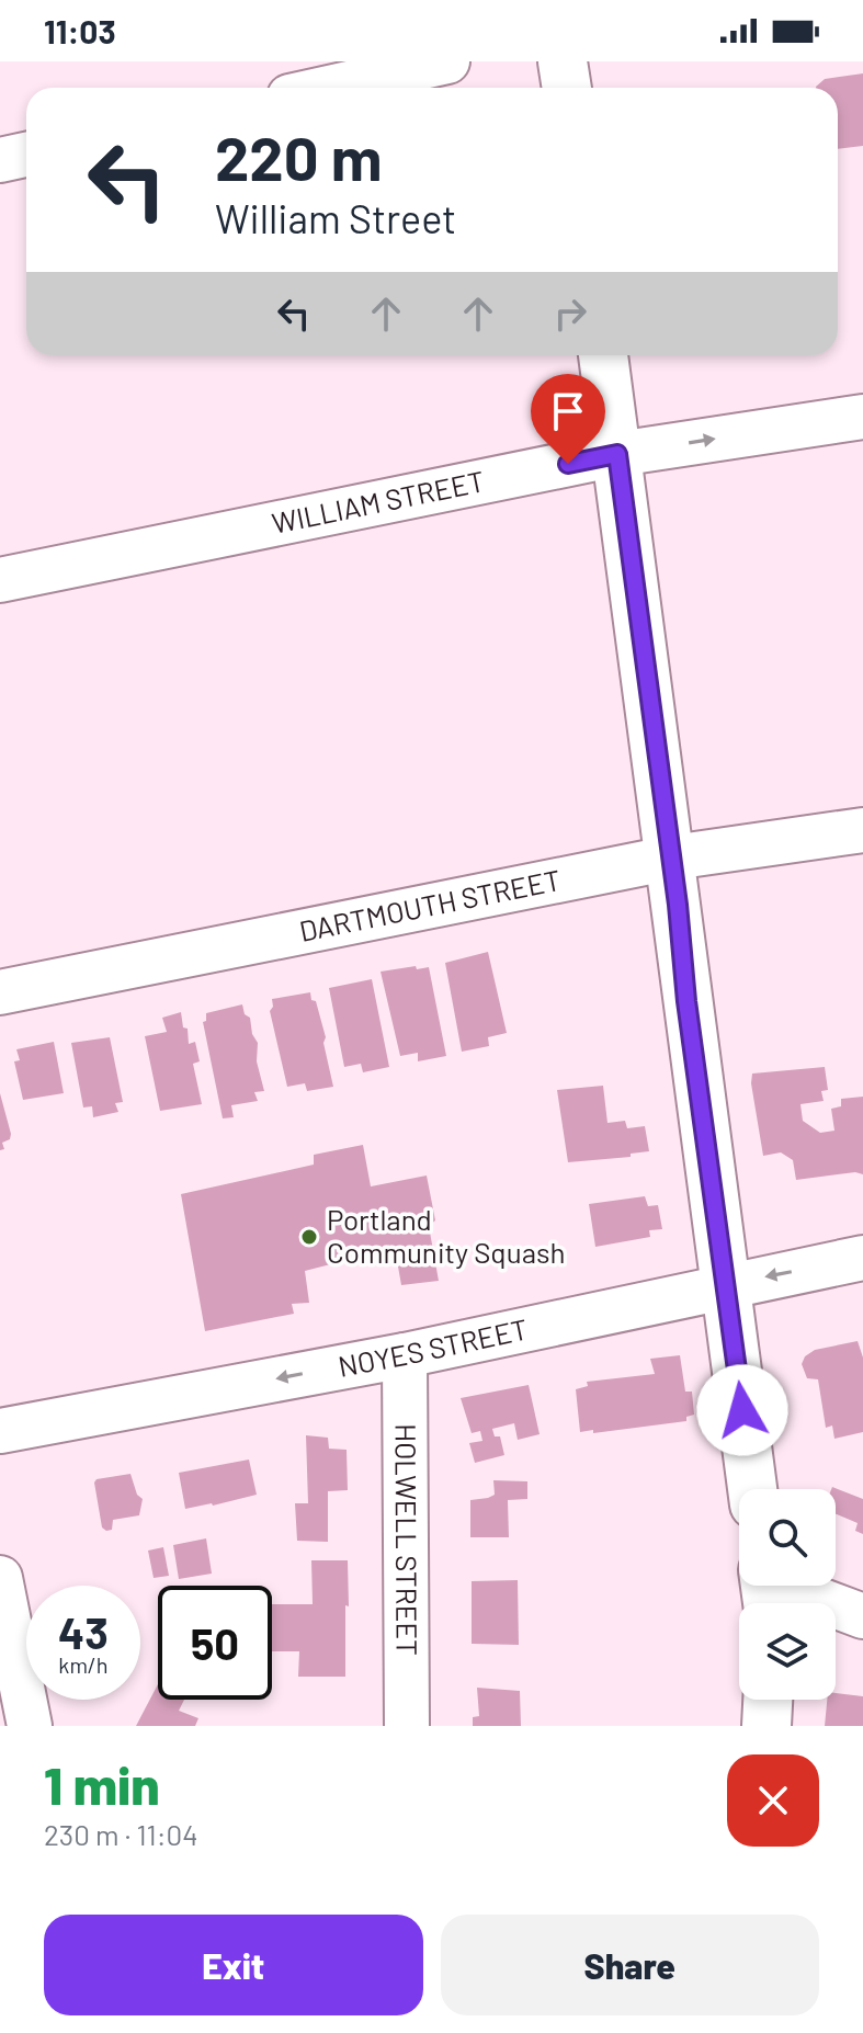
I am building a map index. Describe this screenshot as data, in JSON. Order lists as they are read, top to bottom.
{
  "streets": {
    "street": [
      "WILLIAM STREET",
      "DARTMOUTH STREET",
      "NOYES STREET",
      "HOLWELL STREET"
    ]
  },
  "crossings": [
    ["NOYES STREET", "HOLWELL STREET"]
  ],
  "one_way": ["NOYES STREET"],
  "places": ["Portland Community Squash"],
  "page": {
    "status": "11:03",
    "turn": ["220 m", "William Street"],
    "speed": "43 km/h",
    "limit": "50",
    "heading": ["1 min", "230 m · 11:04"],
    "buttons": ["Exit", "Share"]
  }
}
